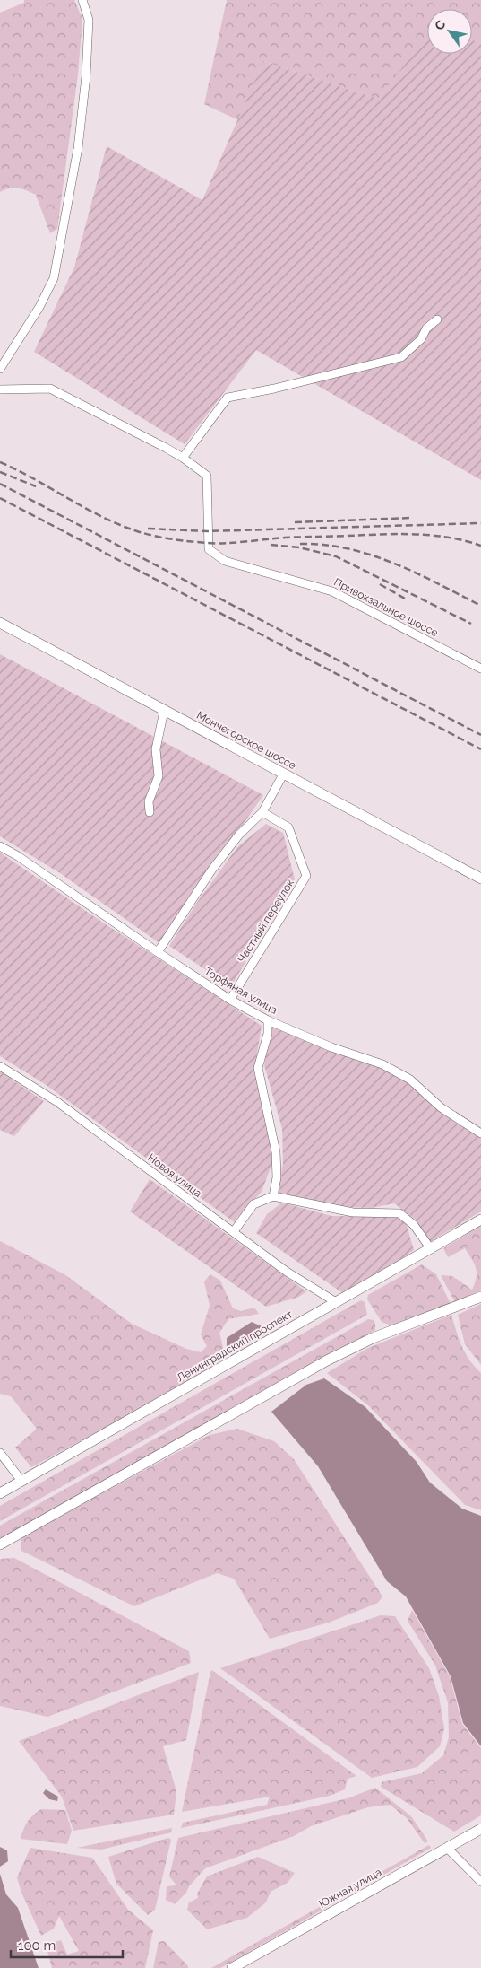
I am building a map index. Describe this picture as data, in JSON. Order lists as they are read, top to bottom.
{
  "streets": {
    "street": [
      "Привокзальное шоссе",
      "Мончегорское шоссе",
      "Частный переулок",
      "Торфяная улица",
      "Новая улица",
      "Ленинградский проспект",
      "Южная улица"
    ]
  },
  "crossings": [
    ["Частный переулок", "Торфяная улица"],
    ["Новая улица", "Ленинградский проспект"]
  ],
  "scale_bar": "100 m",
  "north": "top left"
}
